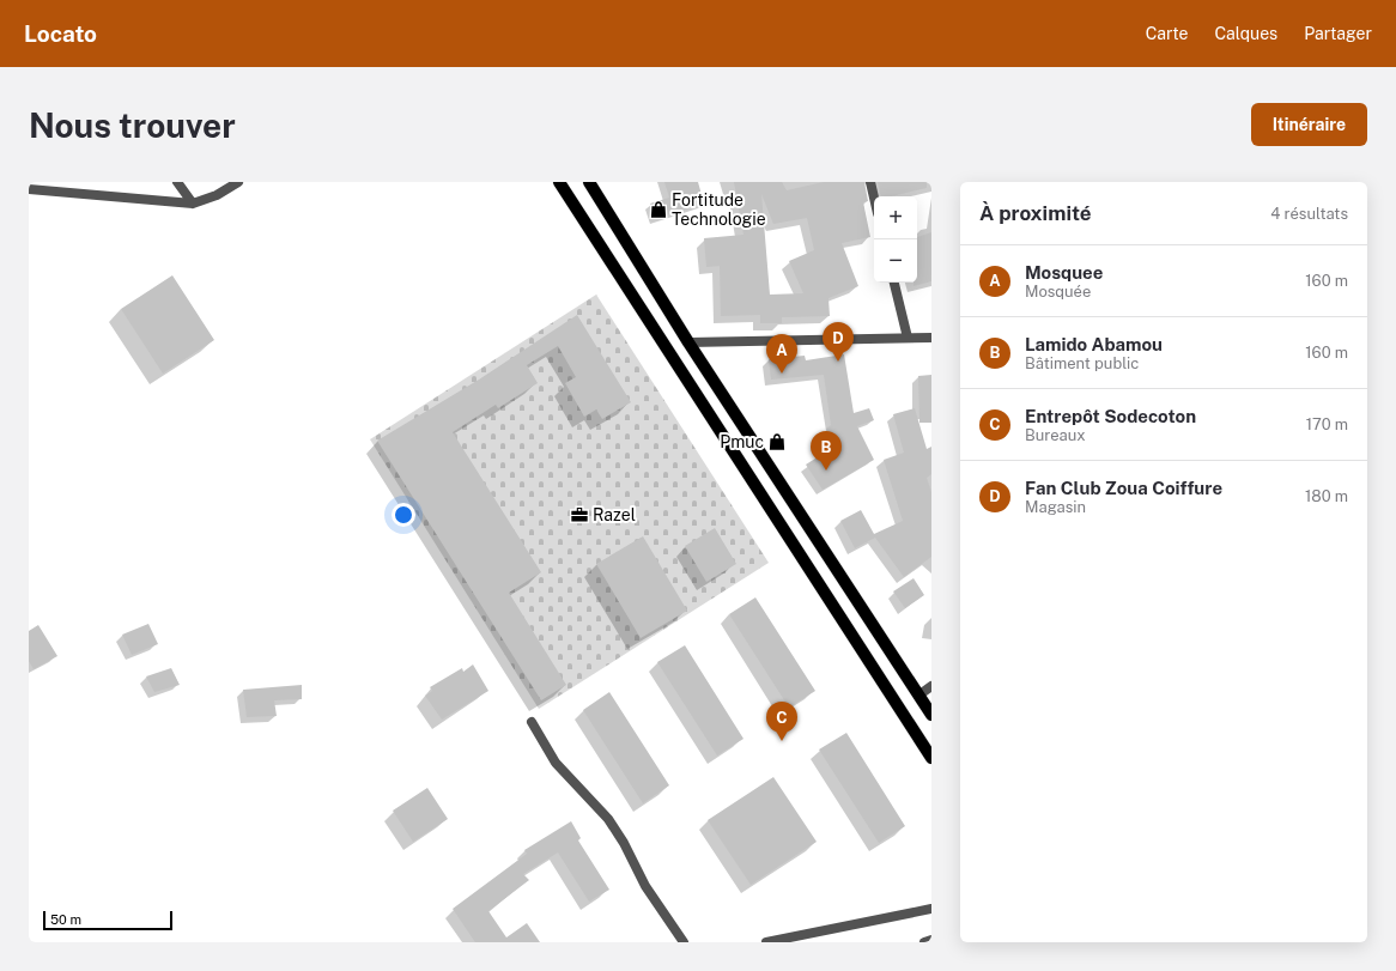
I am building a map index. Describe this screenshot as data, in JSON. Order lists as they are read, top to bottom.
{
  "places": {
    "shop": ["Fortitude Technologie", "Pmuc"],
    "office": ["Razel"]
  },
  "scale_bar": "50 m",
  "page": {
    "header": "Locato",
    "nav": ["Carte", "Calques", "Partager"],
    "buttons": "Itinéraire",
    "title": "Nous trouver",
    "heading": ["À proximité", "4 résultats"],
    "map_buttons": ["+", "−"],
    "list": [
      {
        "mark": "A",
        "name": "Mosquee",
        "note": "Mosquée",
        "value": "160 m"
      },
      {
        "mark": "B",
        "name": "Lamido Abamou",
        "note": "Bâtiment public",
        "value": "160 m"
      },
      {
        "mark": "C",
        "name": "Entrepôt Sodecoton",
        "note": "Bureaux",
        "value": "170 m"
      },
      {
        "mark": "D",
        "name": "Fan Club Zoua Coiffure",
        "note": "Magasin",
        "value": "180 m"
      }
    ],
    "pins": [
      "D",
      "A",
      "B",
      "C"
    ],
    "scale": "50 m"
  }
}
